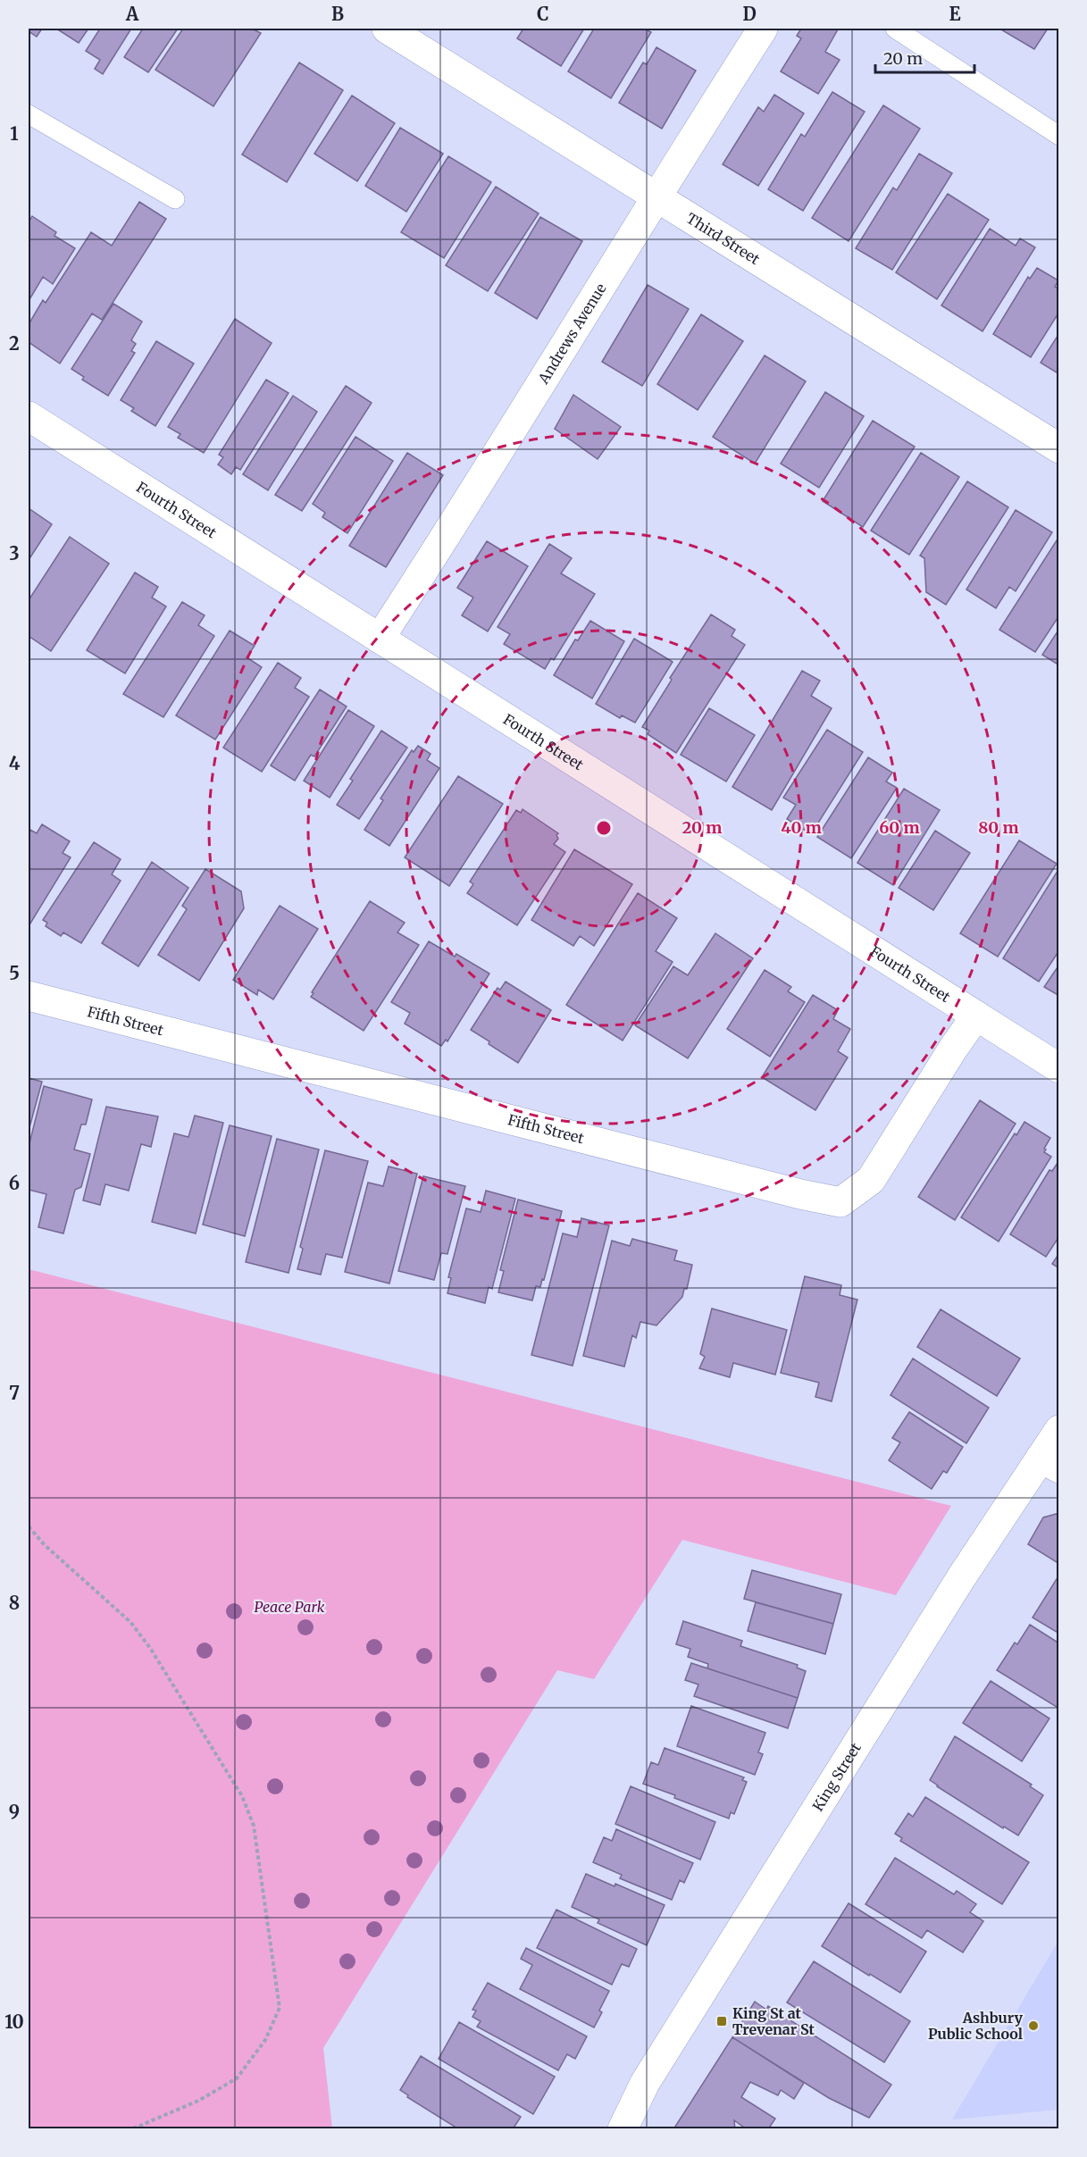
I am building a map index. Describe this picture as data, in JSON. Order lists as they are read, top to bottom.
{
  "streets": {
    "street": [
      "Third Street",
      "Andrews Avenue",
      "Fourth Street",
      "Fifth Street",
      "King Street"
    ]
  },
  "crossings": [
    ["Third Street", "Andrews Avenue"],
    ["Andrews Avenue", "Fourth Street"],
    ["Fourth Street", "Fifth Street"]
  ],
  "parks": ["Peace Park"],
  "places": {
    "transit": ["King St at Trevenar St"],
    "other": ["Ashbury Public School"]
  },
  "scale_bar": "20 m",
  "grid": {
    "columns": [
      "A",
      "B",
      "C",
      "D",
      "E"
    ],
    "rows": [
      "1",
      "2",
      "3",
      "4",
      "5",
      "6",
      "7",
      "8",
      "9",
      "10"
    ]
  },
  "rings": [
    "20 m",
    "40 m",
    "60 m",
    "80 m"
  ]
}
